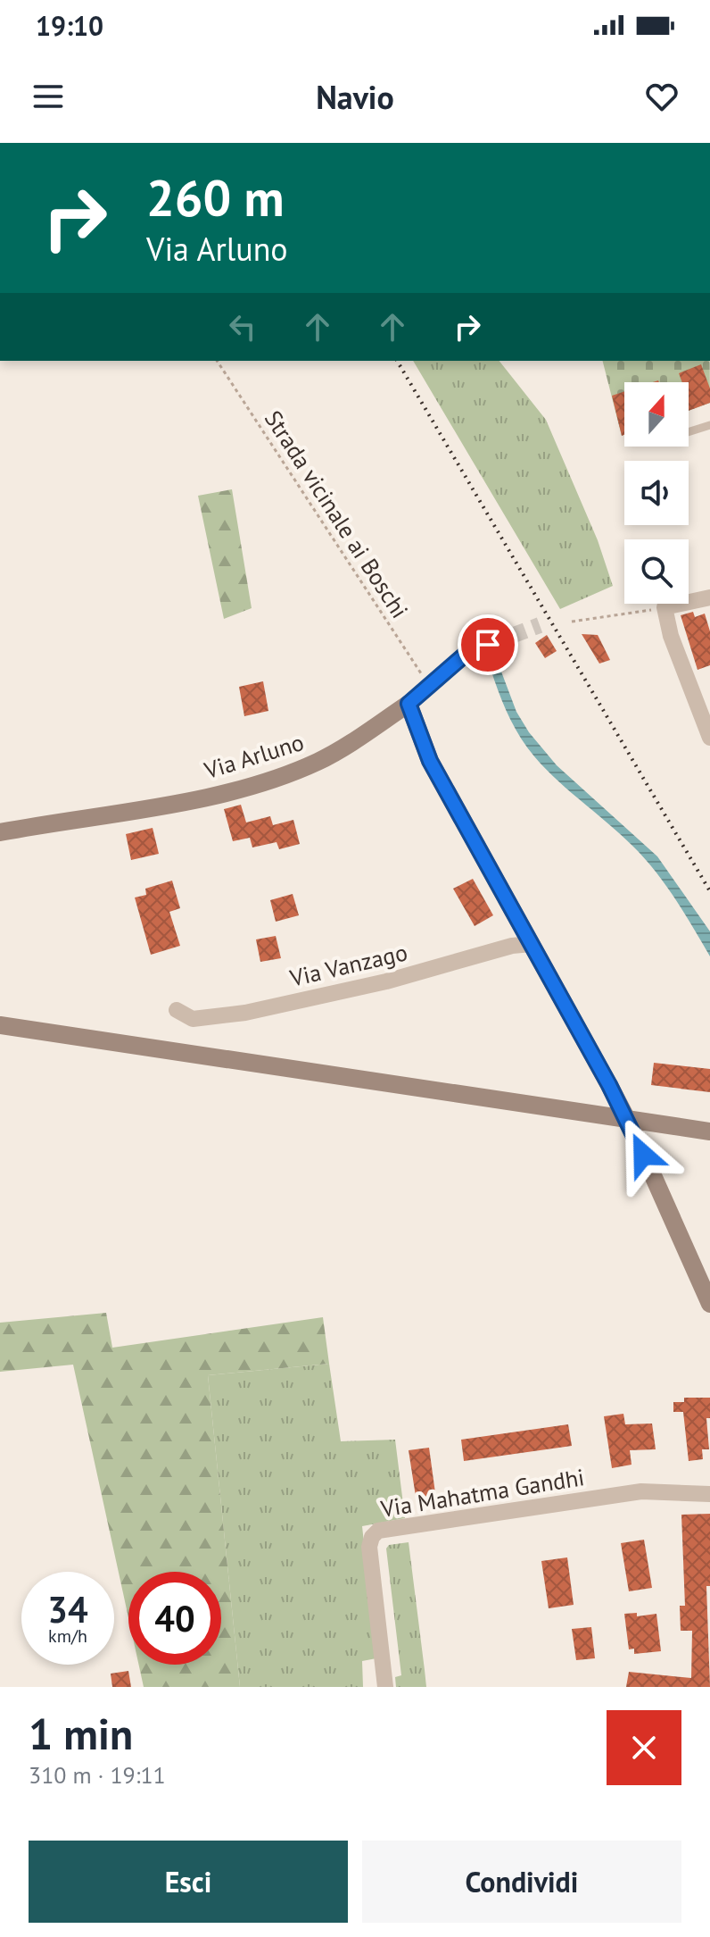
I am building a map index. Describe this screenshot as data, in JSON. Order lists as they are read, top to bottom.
{
  "streets": {
    "street": ["Via Arluno", "Via Vanzago", "Via Mahatma Gandhi"],
    "path": ["Strada vicinale ai Boschi"]
  },
  "crossings": [
    ["Strada vicinale ai Boschi", "Via Arluno"]
  ],
  "north": "top",
  "page": {
    "status": "19:10",
    "header": "Navio",
    "turn": ["260 m", "Via Arluno"],
    "speed": "34 km/h",
    "limit": "40",
    "heading": ["1 min", "310 m · 19:11"],
    "buttons": ["Esci", "Condividi"]
  }
}
